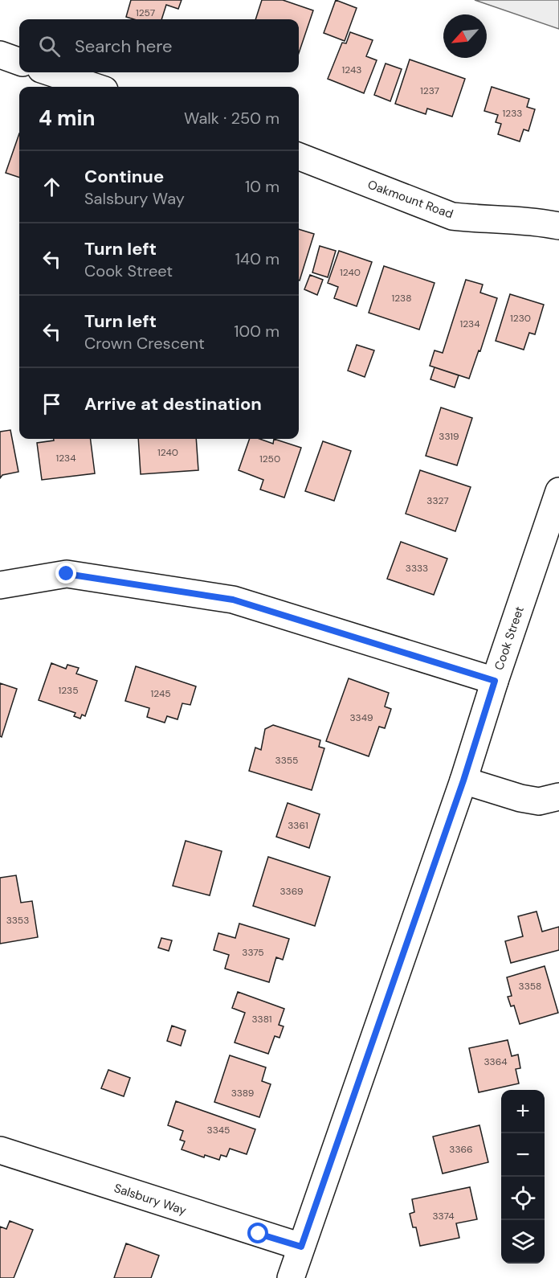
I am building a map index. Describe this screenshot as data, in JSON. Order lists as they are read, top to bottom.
{
  "streets": {
    "street": ["Oakmount Road", "Cook Street", "Salsbury Way"]
  },
  "crossings": [
    ["Cook Street", "Salsbury Way"]
  ],
  "house_numbers": [
    "1257",
    "1243",
    "1237",
    "1233",
    "1240",
    "1238",
    "1230",
    "1234",
    "3319",
    "1240",
    "1234",
    "1250",
    "3327",
    "3333",
    "1235",
    "1245",
    "3349",
    "3355",
    "3361",
    "3369",
    "3353",
    "3375",
    "3358",
    "3381",
    "3364",
    "3389",
    "3345",
    "3366",
    "3374"
  ],
  "north": "bottom left",
  "page": {
    "search": "Search here",
    "heading": ["4 min", "Walk · 250 m"],
    "list": [
      ["Continue", "Salsbury Way", "10 m"],
      ["Turn left", "Cook Street", "140 m"],
      ["Turn left", "Crown Crescent", "100 m"],
      "Arrive at destination"
    ],
    "map_buttons": ["+", "−"]
  }
}
